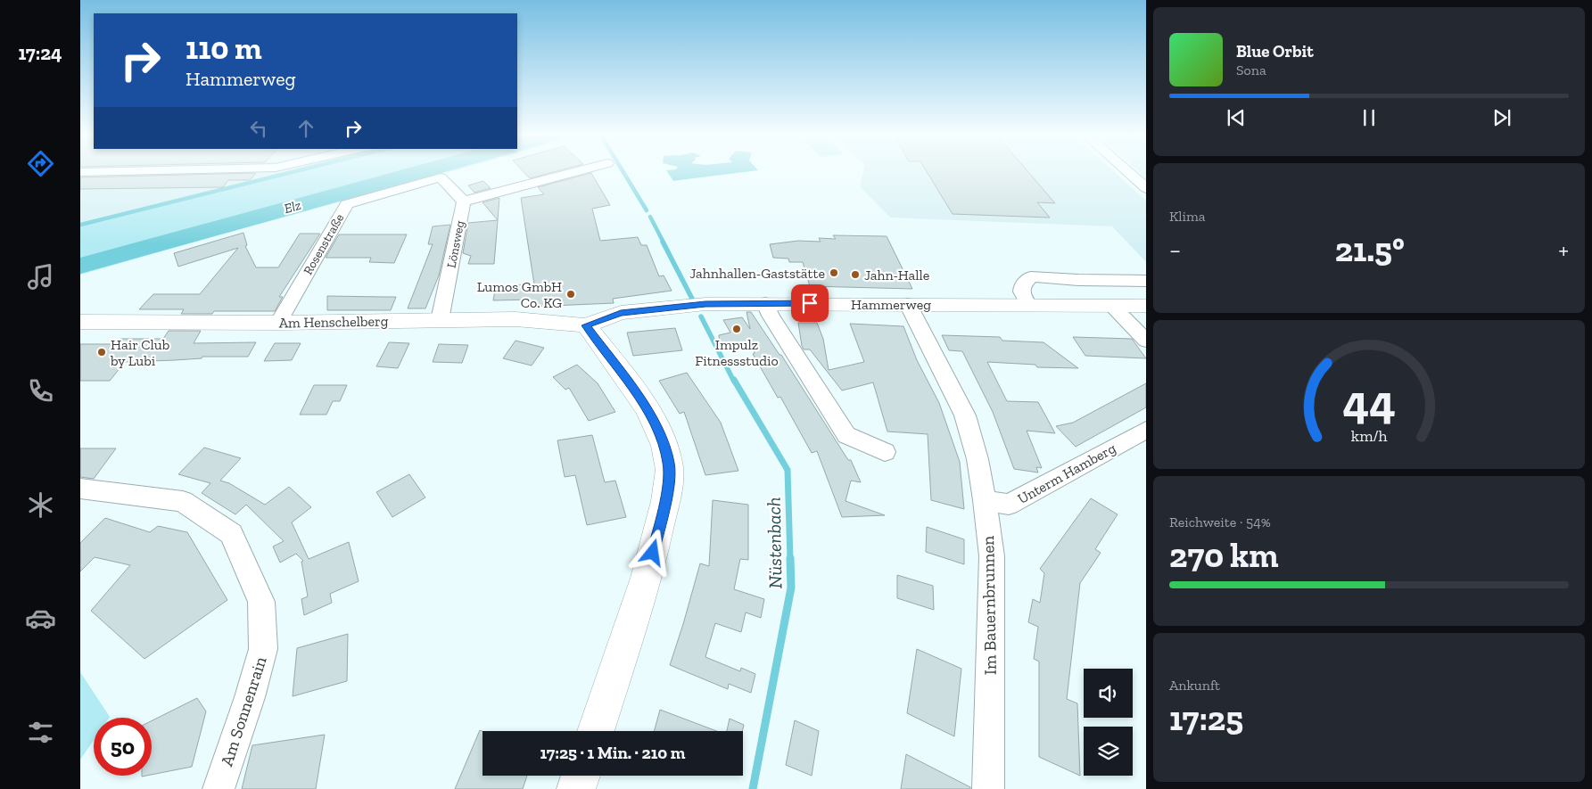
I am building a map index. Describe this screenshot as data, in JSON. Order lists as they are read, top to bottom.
{
  "streets": {
    "main road": ["Hammerweg", "Am Henschelberg"],
    "street": [
      "Rosenstraße",
      "Lönsweg",
      "Unterm Hamberg",
      "Im Bauernbrunnen",
      "Am Sonnenrain"
    ]
  },
  "crossings": [
    ["Rosenstraße", "Lönsweg"],
    ["Rosenstraße", "Am Henschelberg"],
    ["Lönsweg", "Am Henschelberg"],
    ["Hammerweg", "Am Henschelberg"],
    ["Hammerweg", "Im Bauernbrunnen"],
    ["Unterm Hamberg", "Im Bauernbrunnen"]
  ],
  "water": ["Elz", "Nüstenbach"],
  "places": [
    "Jahnhallen-Gaststätte",
    "Jahn-Halle",
    "Lumos GmbH Co. KG",
    "Impulz Fitnessstudio",
    "Hair Club by Lubi"
  ],
  "page": {
    "tabs": "17:24",
    "turn": ["110 m", "Hammerweg"],
    "song": ["Blue Orbit", "Sona"],
    "tile": [
      "Klima",
      ["Reichweite · 54%", "270 km"],
      ["Ankunft", "17:25"]
    ],
    "heat": ["−", "21.5°", "+"],
    "limit": "50",
    "trip": "17:25 · 1 Min. · 210 m",
    "gauge": ["44", "km/h"]
  }
}
